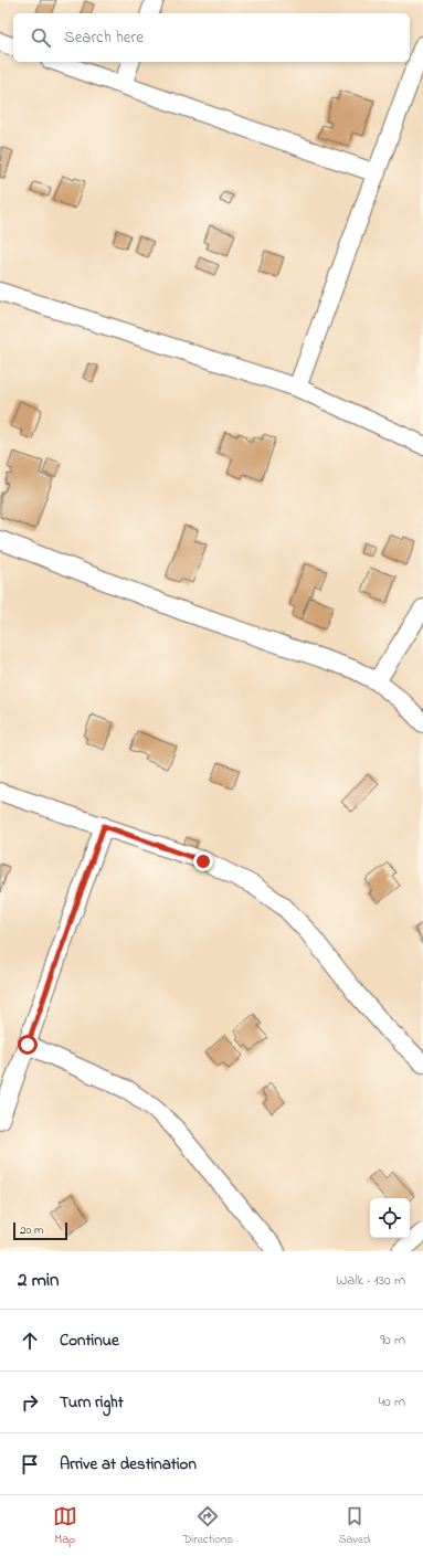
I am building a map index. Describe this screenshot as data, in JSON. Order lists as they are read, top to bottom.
{
  "scale_bar": "20 m",
  "page": {
    "search": "Search here",
    "scale": "20 m",
    "heading": ["2 min", "Walk · 130 m"],
    "list": [
      ["Continue", "90 m"],
      ["Turn right", "40 m"],
      "Arrive at destination"
    ],
    "nav": ["Map", "Directions", "Saved"]
  }
}
